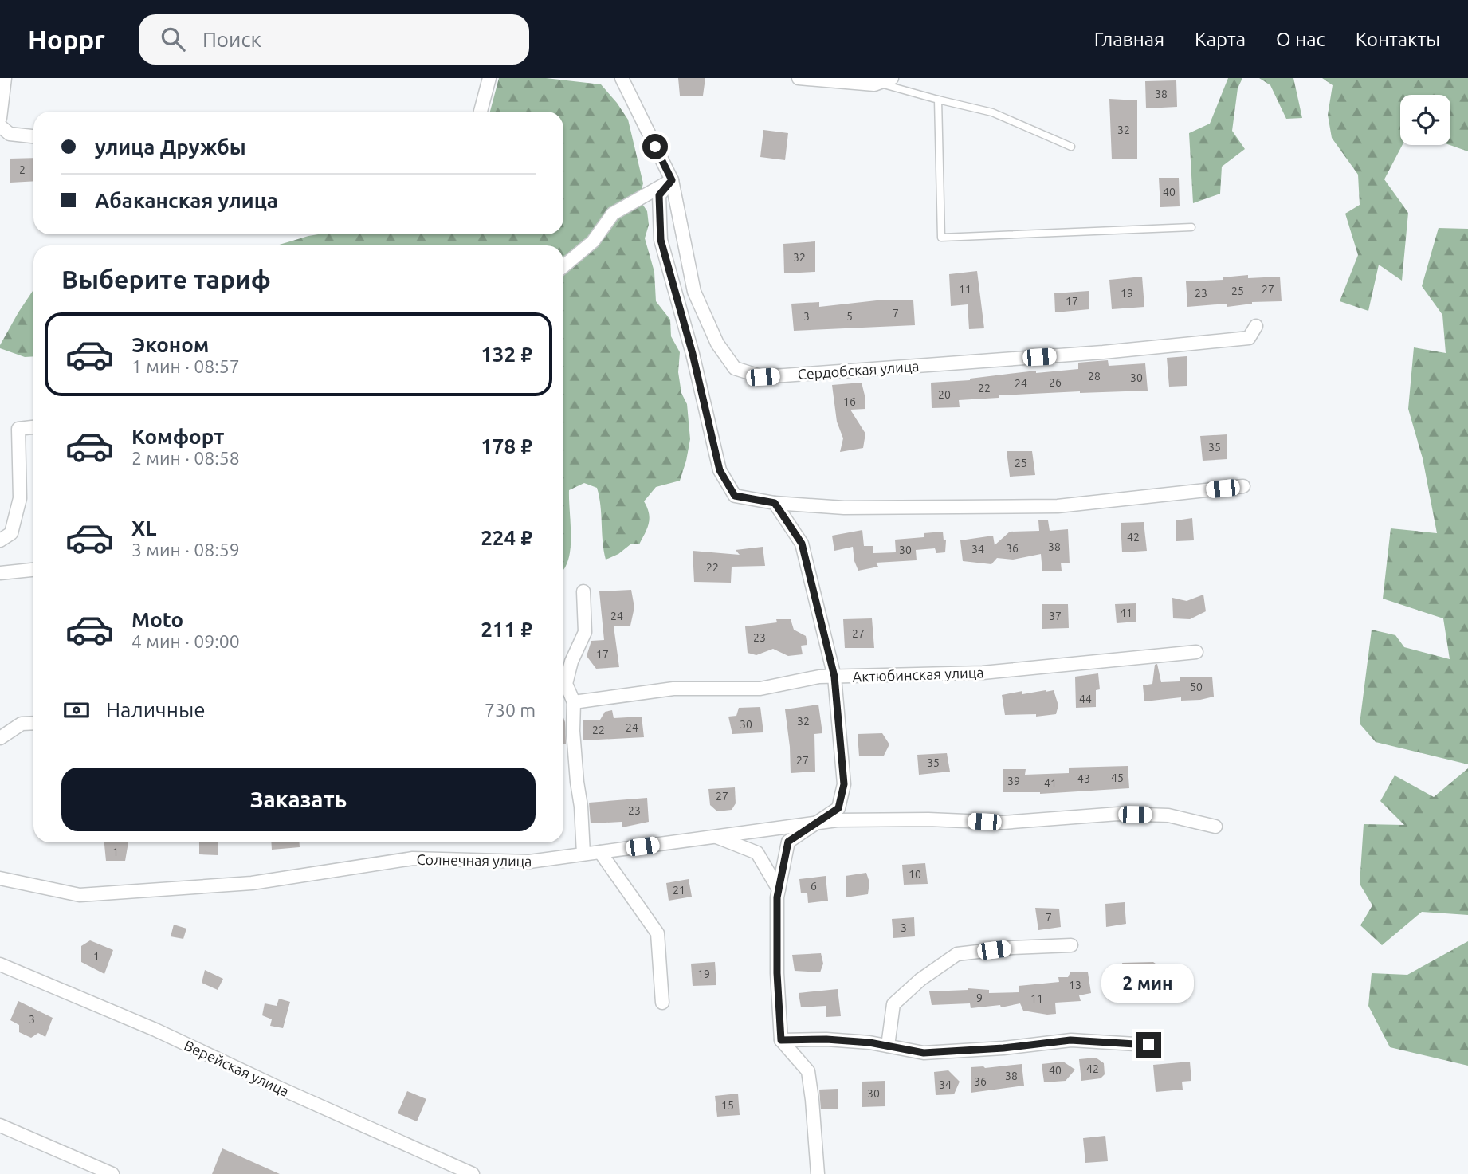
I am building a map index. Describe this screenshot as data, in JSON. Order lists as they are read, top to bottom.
{
  "streets": {
    "street": [
      "Сердобская улица",
      "Актюбинская улица",
      "Солнечная улица",
      "Верейская улица"
    ]
  },
  "house_numbers": [
    "38",
    "32",
    "2",
    "40",
    "32",
    "11",
    "27",
    "25",
    "19",
    "23",
    "17",
    "7",
    "3",
    "5",
    "28",
    "30",
    "26",
    "24",
    "22",
    "20",
    "16",
    "35",
    "25",
    "42",
    "38",
    "36",
    "34",
    "30",
    "22",
    "41",
    "24",
    "37",
    "27",
    "23",
    "17",
    "50",
    "44",
    "32",
    "30",
    "24",
    "22",
    "27",
    "35",
    "45",
    "43",
    "39",
    "41",
    "27",
    "23",
    "1",
    "10",
    "6",
    "21",
    "7",
    "3",
    "1",
    "19",
    "13",
    "9",
    "11",
    "3",
    "42",
    "40",
    "38",
    "36",
    "34",
    "30",
    "15"
  ],
  "page": {
    "header": "Hoppr",
    "search": "Поиск",
    "nav": [
      "Главная",
      "Карта",
      "О нас",
      "Контакты"
    ],
    "banner": ["улица Дружбы", "Абаканская улица"],
    "heading": "Выберите тариф",
    "list": [
      {
        "name": "Эконом",
        "note": "1 мин · 08:57",
        "value": "132 ₽"
      },
      {
        "name": "Комфорт",
        "note": "2 мин · 08:58",
        "value": "178 ₽"
      },
      {
        "name": "XL",
        "note": "3 мин · 08:59",
        "value": "224 ₽"
      },
      {
        "name": "Moto",
        "note": "4 мин · 09:00",
        "value": "211 ₽"
      }
    ],
    "pay": ["Наличные", "730 m"],
    "buttons": "Заказать",
    "bubble": "2 мин"
  }
}
